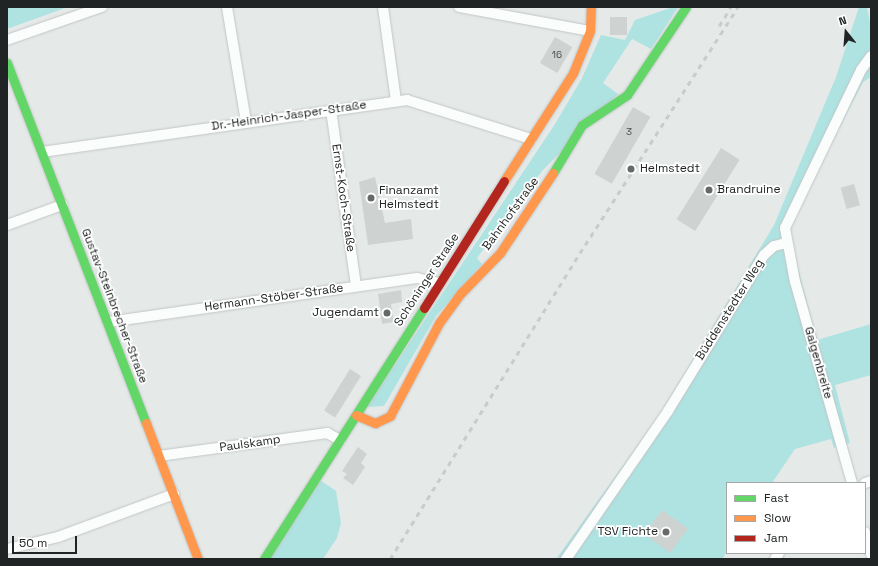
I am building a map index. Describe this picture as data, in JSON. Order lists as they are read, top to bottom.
{
  "streets": {
    "street": [
      "Dr.-Heinrich-Jasper-Straße",
      "Ernst-Koch-Straße",
      "Bahnhofstraße",
      "Schöninger Straße",
      "Hermann-Stöber-Straße",
      "Gustav-Steinbrecher-Straße",
      "Büddenstedter Weg",
      "Galgenbreite",
      "Paulskamp"
    ]
  },
  "crossings": [
    ["Dr.-Heinrich-Jasper-Straße", "Ernst-Koch-Straße"],
    ["Dr.-Heinrich-Jasper-Straße", "Schöninger Straße"],
    ["Dr.-Heinrich-Jasper-Straße", "Gustav-Steinbrecher-Straße"],
    ["Ernst-Koch-Straße", "Hermann-Stöber-Straße"],
    ["Bahnhofstraße", "Schöninger Straße"],
    ["Schöninger Straße", "Hermann-Stöber-Straße"],
    ["Schöninger Straße", "Paulskamp"],
    ["Hermann-Stöber-Straße", "Gustav-Steinbrecher-Straße"],
    ["Gustav-Steinbrecher-Straße", "Paulskamp"],
    ["Büddenstedter Weg", "Galgenbreite"]
  ],
  "places": [
    "Helmstedt",
    "Brandruine",
    "Finanzamt Helmstedt",
    "Jugendamt",
    "TSV Fichte"
  ],
  "house_numbers": ["16", "3"],
  "legend": ["Fast", "Slow", "Jam"],
  "scale_bar": "50 m",
  "north": "top"
}
